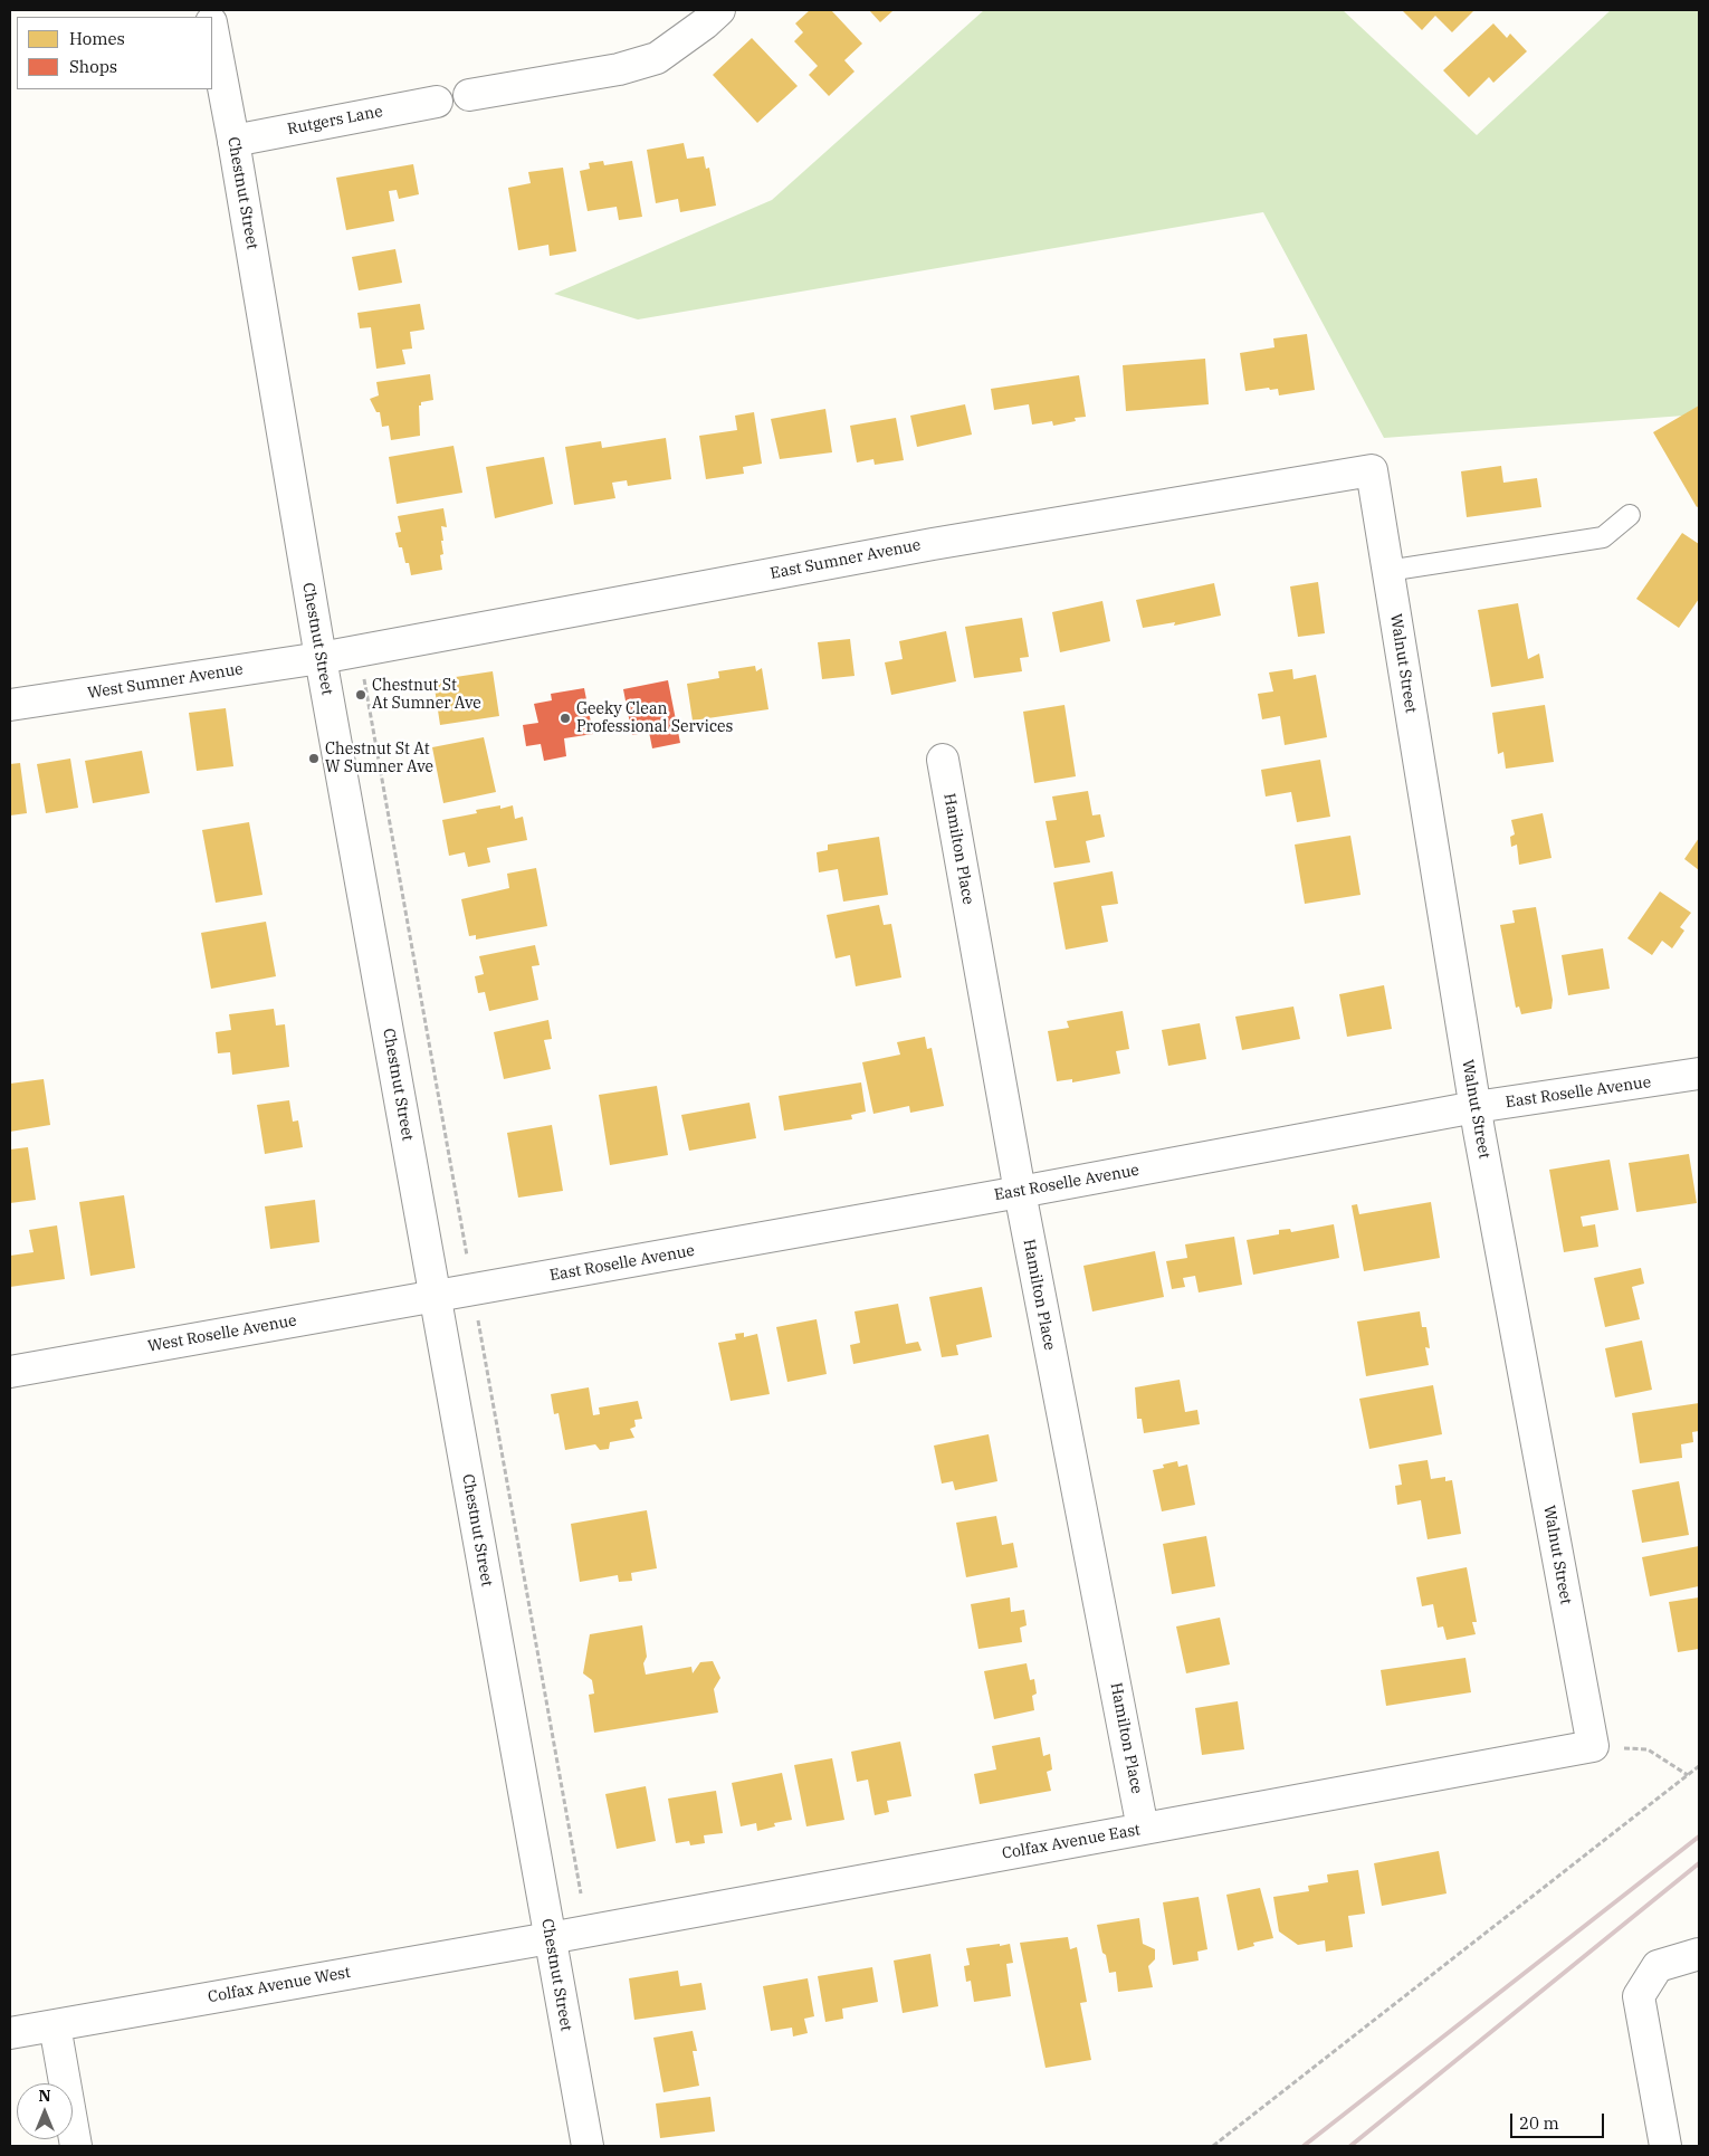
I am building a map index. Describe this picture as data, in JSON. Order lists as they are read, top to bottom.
{
  "streets": {
    "street": [
      "Rutgers Lane",
      "Chestnut Street",
      "East Sumner Avenue",
      "Walnut Street",
      "West Sumner Avenue",
      "Hamilton Place",
      "East Roselle Avenue",
      "West Roselle Avenue",
      "Colfax Avenue East",
      "Colfax Avenue West"
    ]
  },
  "crossings": [
    ["Rutgers Lane", "Chestnut Street"],
    ["Chestnut Street", "East Sumner Avenue"],
    ["Chestnut Street", "West Sumner Avenue"],
    ["Chestnut Street", "East Roselle Avenue"],
    ["Chestnut Street", "West Roselle Avenue"],
    ["Chestnut Street", "Colfax Avenue East"],
    ["Chestnut Street", "Colfax Avenue West"],
    ["East Sumner Avenue", "Walnut Street"],
    ["East Sumner Avenue", "West Sumner Avenue"],
    ["Walnut Street", "East Roselle Avenue"],
    ["Walnut Street", "Colfax Avenue East"],
    ["Hamilton Place", "East Roselle Avenue"],
    ["Hamilton Place", "Colfax Avenue East"],
    ["East Roselle Avenue", "West Roselle Avenue"],
    ["Colfax Avenue East", "Colfax Avenue West"]
  ],
  "places": ["Chestnut St At Sumner Ave", "Geeky Clean Professional Services", "Chestnut St At W Sumner Ave"],
  "legend": ["Homes", "Shops"],
  "scale_bar": "20 m",
  "north": "top"
}
